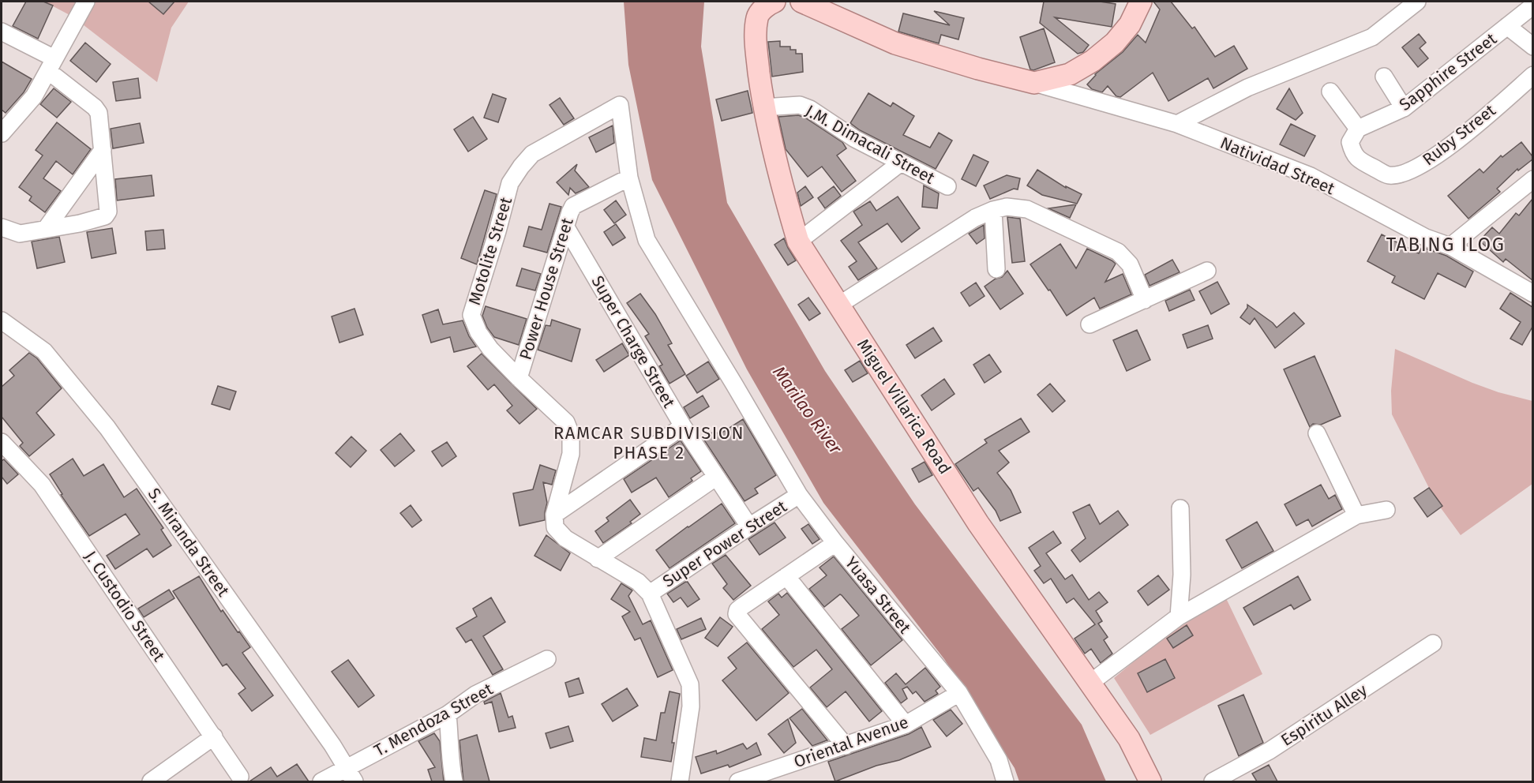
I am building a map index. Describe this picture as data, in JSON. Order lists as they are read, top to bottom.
{
  "streets": {
    "main road": ["Miguel Villarica Road"],
    "street": [
      "Sapphire Street",
      "Ruby Street",
      "J.M. Dimacali Street",
      "Natividad Street",
      "Motolite Street",
      "Power House Street",
      "Super Charge Street",
      "S. Miranda Street",
      "Super Power Street",
      "Yuasa Street",
      "J. Custodio Street",
      "Espiritu Alley",
      "T. Mendoza Street",
      "Oriental Avenue"
    ]
  },
  "crossings": [
    ["Sapphire Street", "Ruby Street"],
    ["J.M. Dimacali Street", "Miguel Villarica Road"],
    ["Motolite Street", "Power House Street"],
    ["Motolite Street", "Yuasa Street"],
    ["Power House Street", "Super Charge Street"],
    ["Power House Street", "Yuasa Street"],
    ["Super Charge Street", "Super Power Street"],
    ["S. Miranda Street", "T. Mendoza Street"],
    ["Super Power Street", "Yuasa Street"],
    ["Yuasa Street", "Oriental Avenue"]
  ],
  "districts": ["TABING ILOG", "RAMCAR SUBDIVISION PHASE 2"],
  "water": ["Marilao River"]
}
